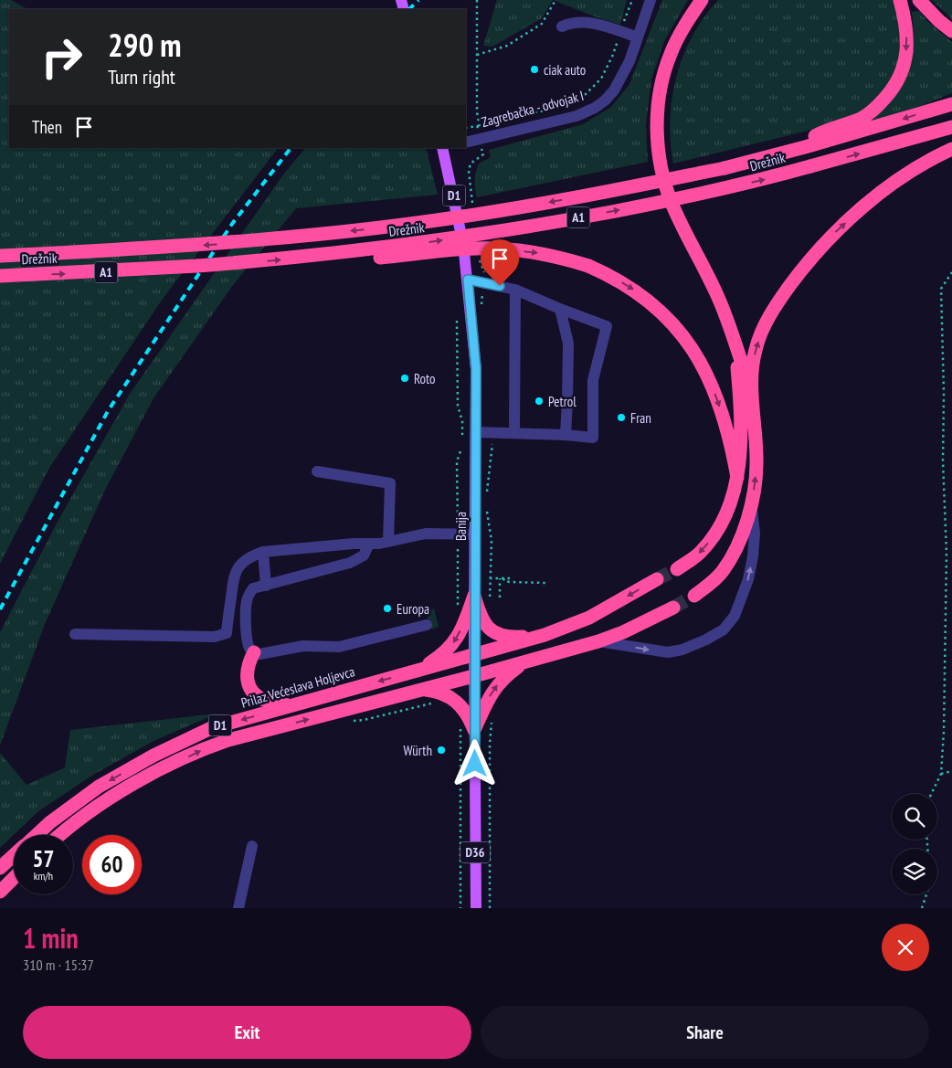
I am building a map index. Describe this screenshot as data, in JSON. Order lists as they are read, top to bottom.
{
  "streets": {
    "highway": [
      "Drežnik",
      "D1",
      "A1",
      "Prilaz Većeslava Holjevca"
    ],
    "main road": ["Banija", "D36"],
    "street": ["Zagrebačka - odvojak I"]
  },
  "crossings": [
    ["Drežnik", "A1"],
    ["D1", "Banija"],
    ["Banija", "Prilaz Većeslava Holjevca"]
  ],
  "places": [
    "ciak auto",
    "Roto",
    "Petrol",
    "Fran",
    "Europa",
    "Würth"
  ],
  "page": {
    "turn": ["290 m", "Turn right"],
    "then": "Then",
    "speed": "57 km/h",
    "limit": "60",
    "heading": ["1 min", "310 m · 15:37"],
    "buttons": ["Exit", "Share"]
  }
}
